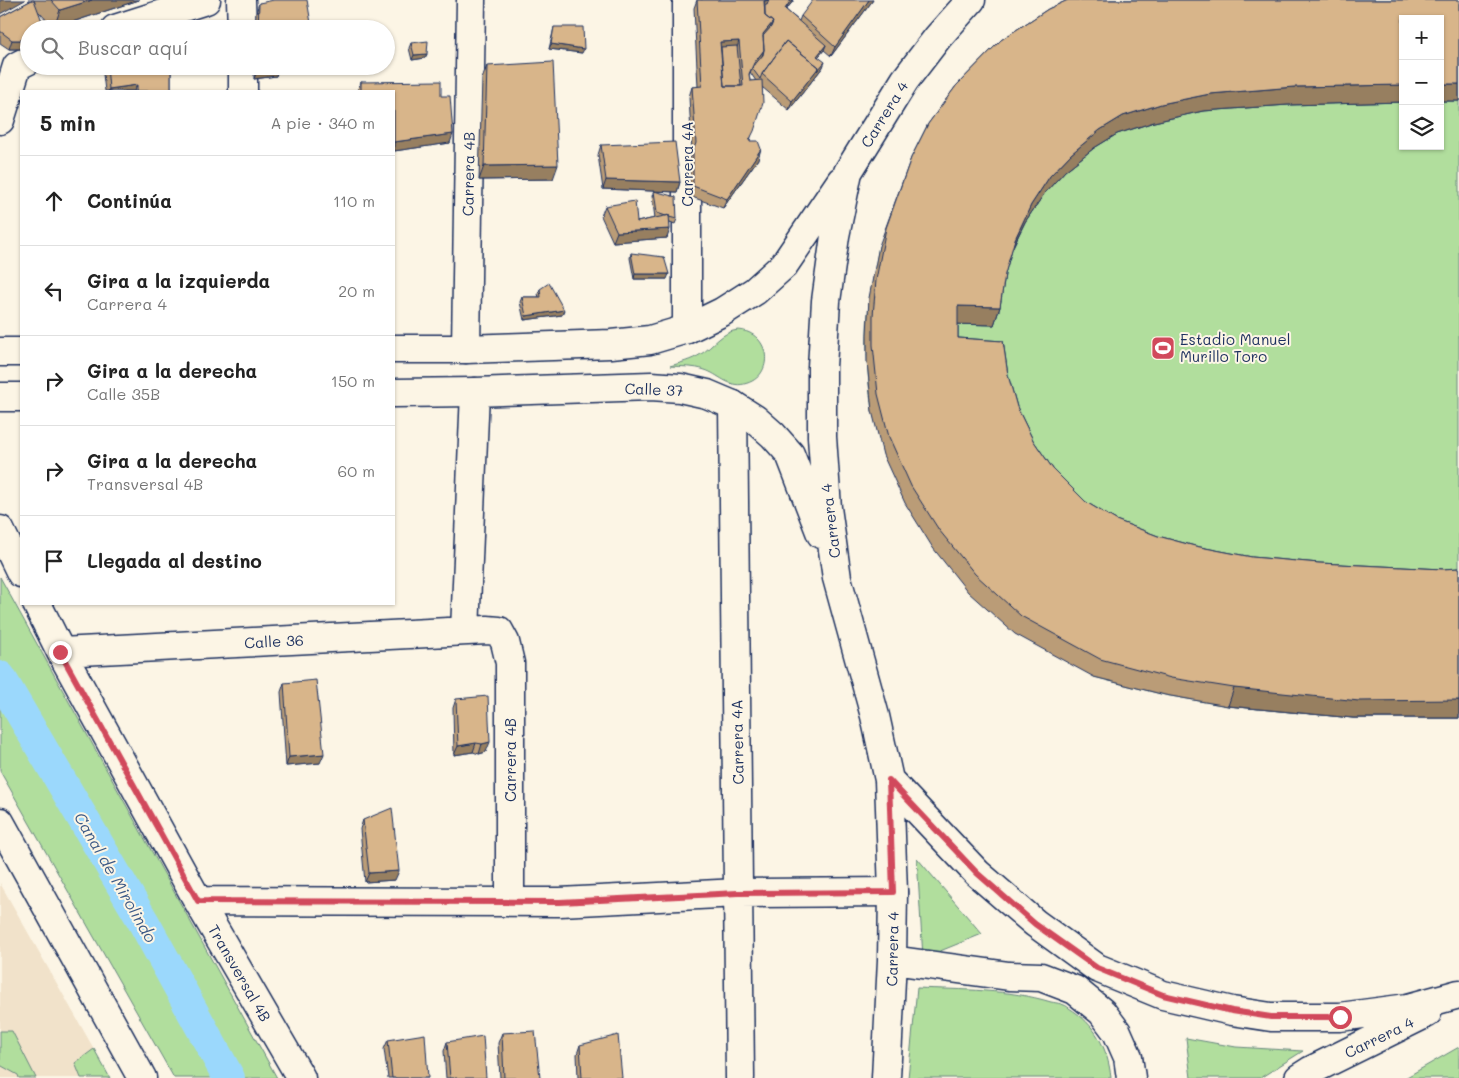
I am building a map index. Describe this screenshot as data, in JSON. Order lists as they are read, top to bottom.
{
  "streets": {
    "street": [
      "Carrera 4",
      "Carrera 4A",
      "Carrera 4B",
      "Calle 37",
      "Calle 36",
      "Transversal 4B"
    ]
  },
  "crossings": [
    ["Carrera 4", "Calle 37"],
    ["Carrera 4A", "Calle 37"],
    ["Carrera 4B", "Calle 36"],
    ["Calle 36", "Transversal 4B"]
  ],
  "water": ["Canal de Mirolindo"],
  "places": {
    "sports": ["Estadio Manuel Murillo Toro"]
  },
  "page": {
    "map_buttons": ["+", "−"],
    "search": "Buscar aquí",
    "heading": ["5 min", "A pie · 340 m"],
    "list": [
      ["Continúa", "110 m"],
      ["Gira a la izquierda", "Carrera 4", "20 m"],
      ["Gira a la derecha", "Calle 35B", "150 m"],
      ["Gira a la derecha", "Transversal 4B", "60 m"],
      "Llegada al destino"
    ]
  }
}
